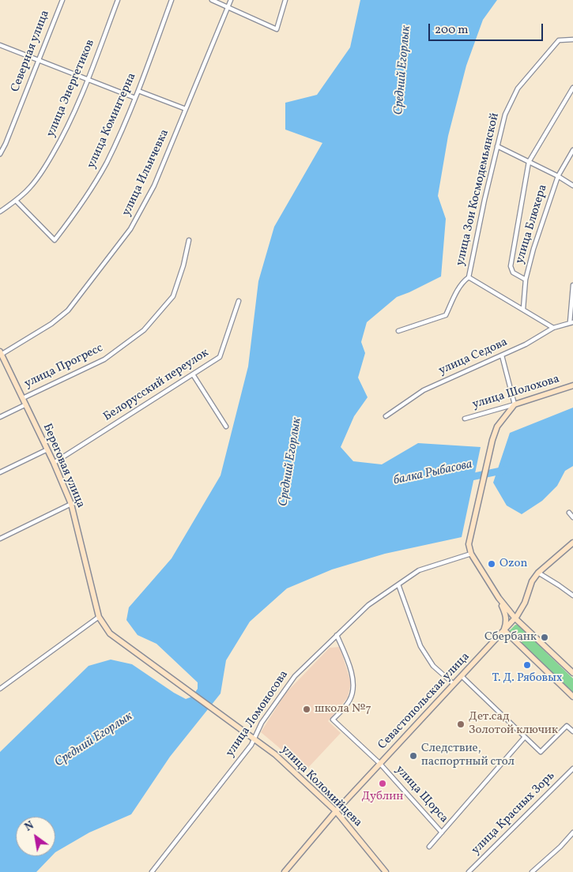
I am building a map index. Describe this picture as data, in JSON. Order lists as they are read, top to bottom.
{
  "streets": {
    "main road": [
      "улица Шолохова",
      "Береговая улица",
      "Севастопольская улица",
      "улица Коломийцева"
    ],
    "street": [
      "Северная улица",
      "улица Энергетиков",
      "улица Коминтерна",
      "улица Ильичевка",
      "улица Зои Космодемьянской",
      "улица Блюхера",
      "улица Седова",
      "улица Прогресс",
      "Белорусский переулок",
      "улица Ломоносова",
      "улица Щорса",
      "улица Красных Зорь"
    ]
  },
  "crossings": [
    ["улица Энергетиков", "улица Коминтерна"],
    ["улица Ильичевка", "Береговая улица"],
    ["улица Зои Космодемьянской", "улица Блюхера"],
    ["улица Зои Космодемьянской", "улица Седова"],
    ["улица Прогресс", "Береговая улица"],
    ["Белорусский переулок", "Береговая улица"],
    ["Береговая улица", "улица Коломийцева"],
    ["Севастопольская улица", "улица Коломийцева"],
    ["Севастопольская улица", "улица Щорса"],
    ["улица Ломоносова", "улица Коломийцева"],
    ["улица Ломоносова", "улица Щорса"]
  ],
  "water": ["Средний Егорлык", "балка Рыбасова"],
  "places": [
    "Ozon",
    "Сбербанк",
    "Т. Д. Рябовых",
    "школа №7",
    "Дет.сад Золотой ключик",
    "Следствие, паспортный стол",
    "Дублин"
  ],
  "scale_bar": "200 m",
  "north": "top left"
}
